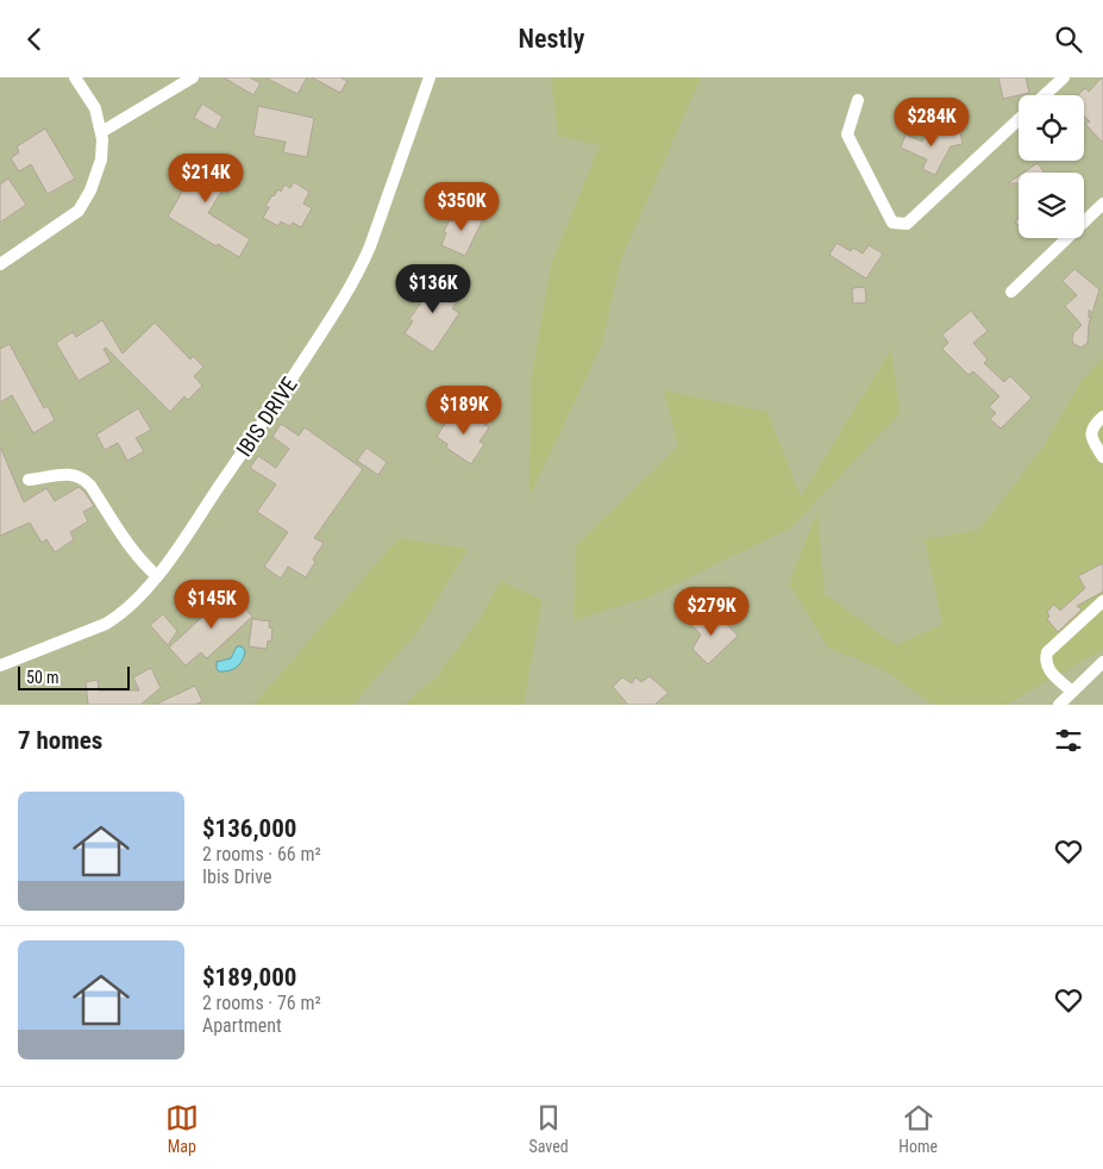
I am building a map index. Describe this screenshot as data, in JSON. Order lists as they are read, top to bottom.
{
  "streets": {
    "street": ["IBIS DRIVE"]
  },
  "scale_bar": "50 m",
  "page": {
    "header": "Nestly",
    "price": [
      "$284K",
      "$214K",
      "$350K",
      "$136K",
      "$189K",
      "$145K",
      "$279K"
    ],
    "scale": "50 m",
    "heading": "7 homes",
    "list": [
      {
        "name": "$136,000",
        "note": "2 rooms · 66 m² · Ibis Drive"
      },
      {
        "name": "$189,000",
        "note": "2 rooms · 76 m² · Apartment"
      }
    ],
    "tabs": ["Map", "Saved", "Home"]
  }
}
